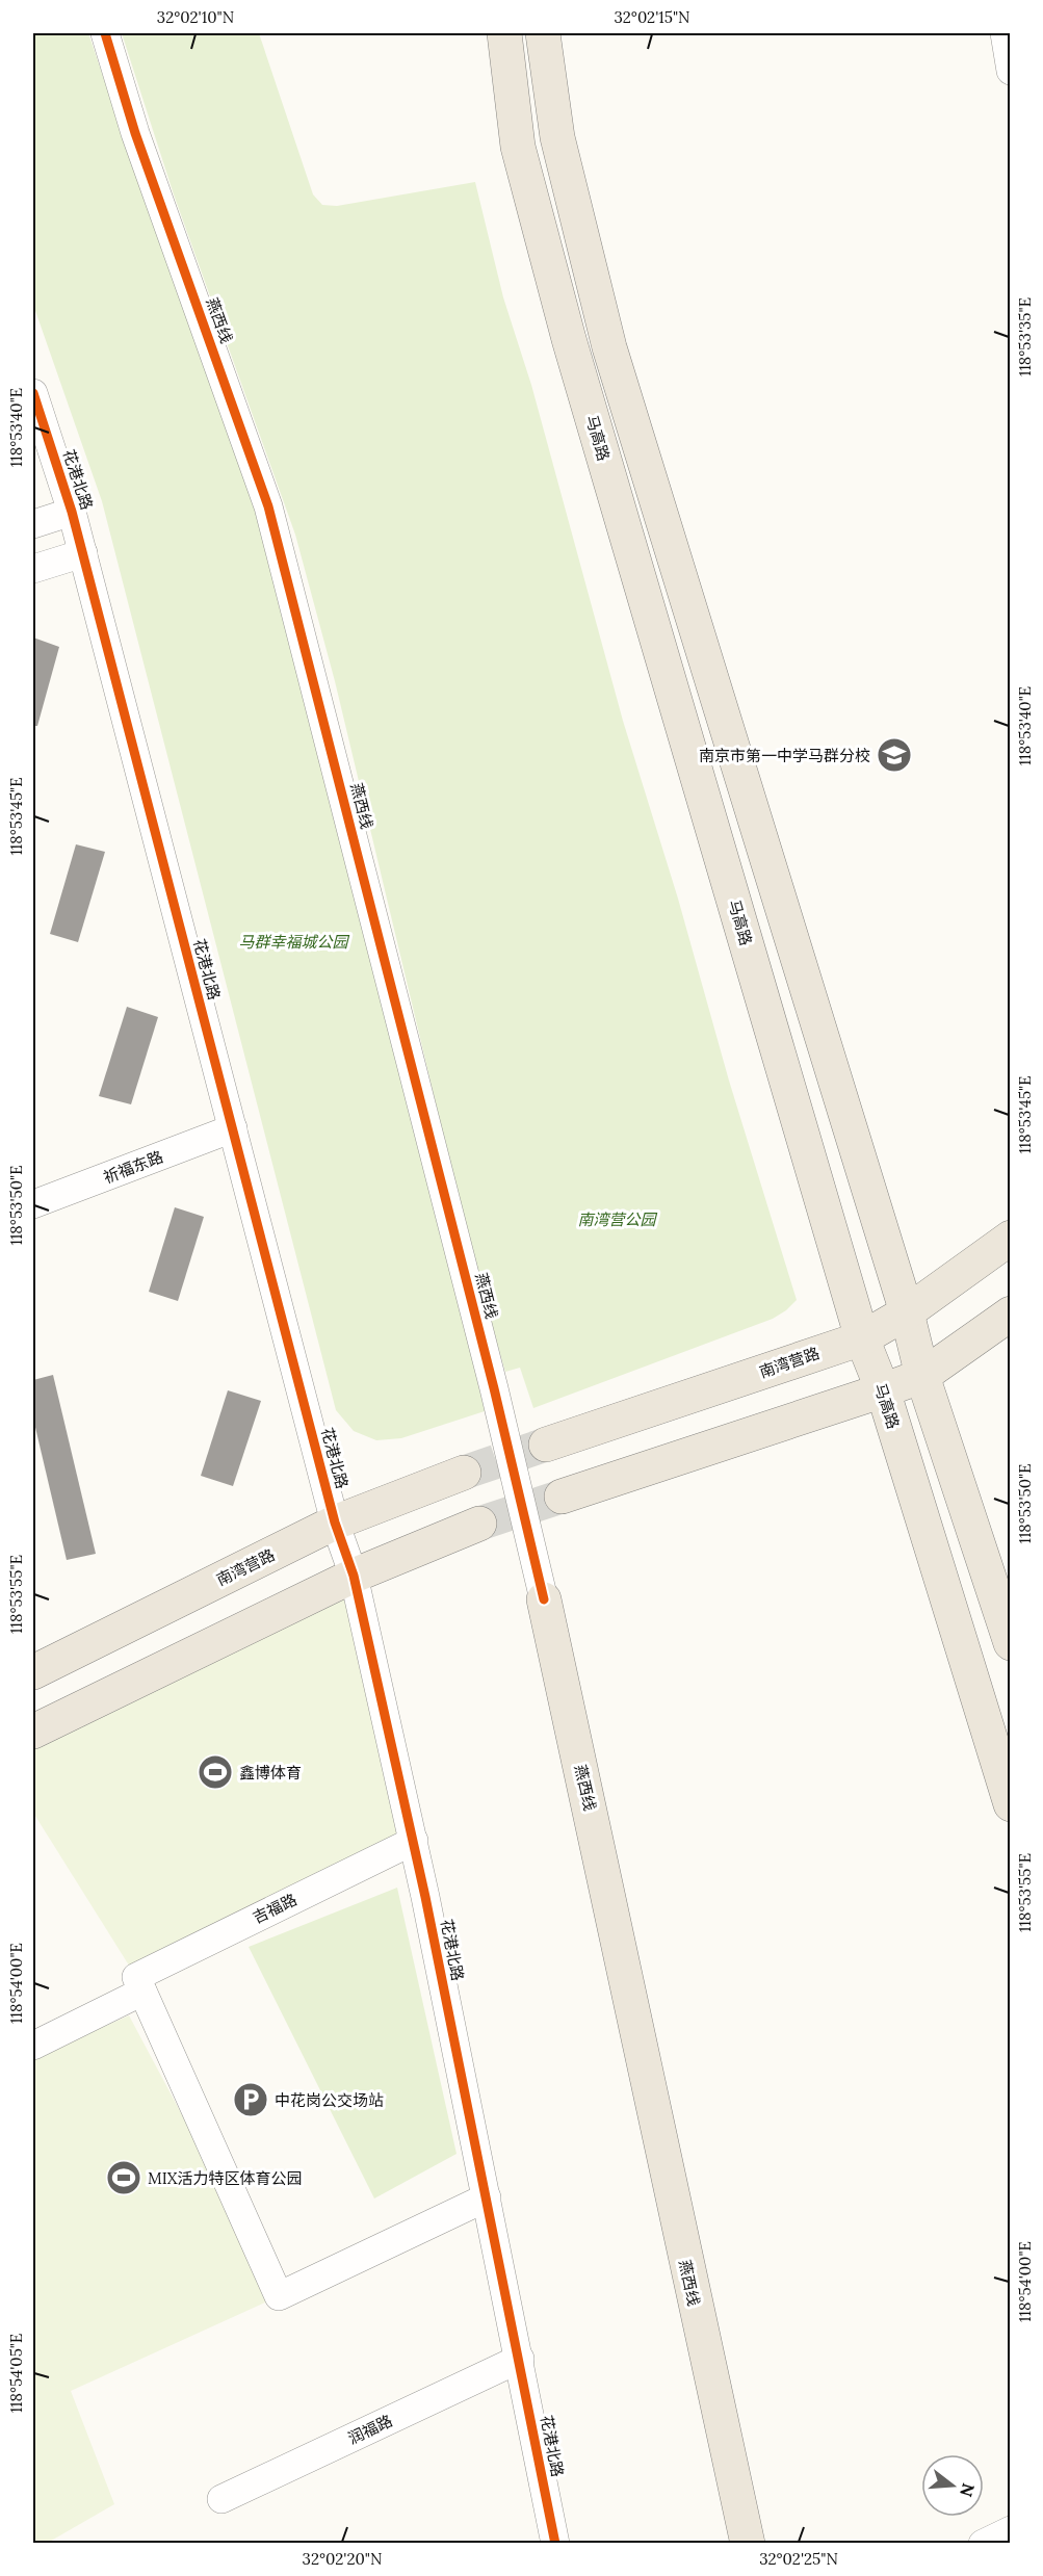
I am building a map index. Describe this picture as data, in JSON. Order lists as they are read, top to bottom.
{
  "streets": {
    "main road": ["燕西线", "马高路", "南湾营路"],
    "street": [
      "花港北路",
      "祈福东路",
      "吉福路",
      "润福路"
    ]
  },
  "crossings": [
    ["马高路", "南湾营路"],
    ["花港北路", "祈福东路"],
    ["花港北路", "南湾营路"],
    ["花港北路", "吉福路"],
    ["花港北路", "润福路"]
  ],
  "parks": ["马群幸福城公园", "南湾营公园"],
  "places": {
    "school or university": ["南京市第一中学马群分校"],
    "sports": ["鑫博体育", "MIX活力特区体育公园"],
    "parking": ["中花岗公交场站"]
  },
  "north": "right",
  "coordinates": [
    "32°02'10\"N",
    "32°02'15\"N",
    "118°53'35\"E",
    "118°53'40\"E",
    "118°53'45\"E",
    "118°53'50\"E",
    "118°53'55\"E",
    "118°54'00\"E",
    "118°54'05\"E",
    "32°02'20\"N",
    "32°02'25\"N"
  ]
}
